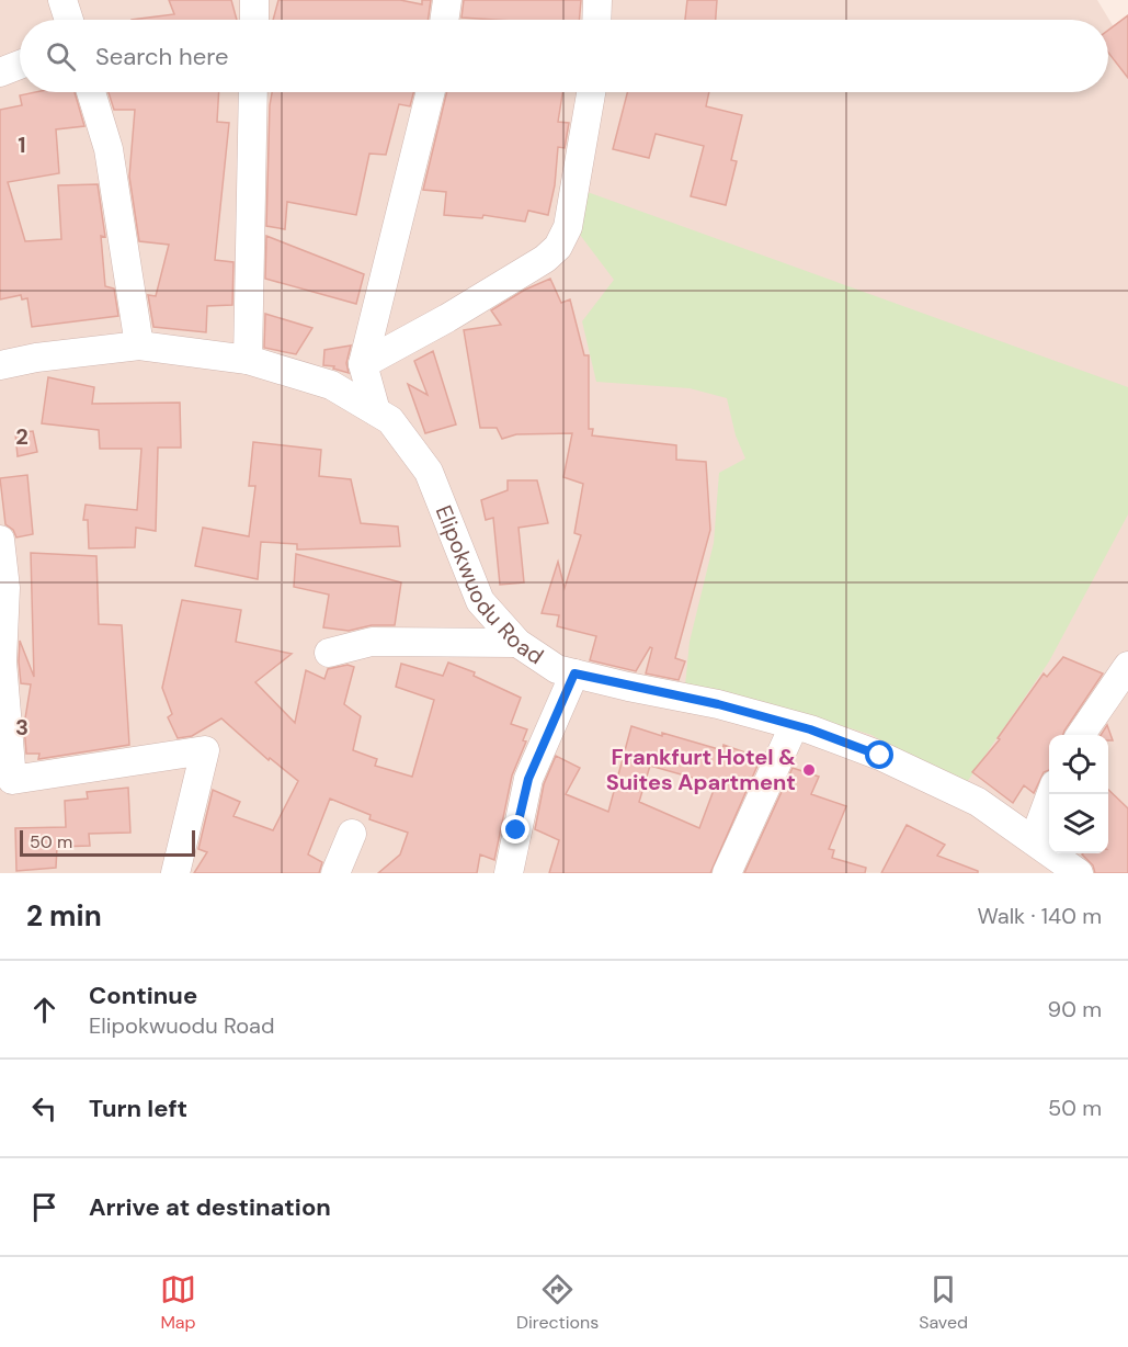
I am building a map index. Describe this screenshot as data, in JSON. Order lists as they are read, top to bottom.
{
  "streets": {
    "street": ["Elipokwuodu Road"]
  },
  "places": ["Frankfurt Hotel & Suites Apartment"],
  "scale_bar": "50 m",
  "page": {
    "search": "Search here",
    "scale": "50 m",
    "heading": ["2 min", "Walk · 140 m"],
    "list": [
      ["Continue", "Elipokwuodu Road", "90 m"],
      ["Turn left", "50 m"],
      "Arrive at destination"
    ],
    "nav": ["Map", "Directions", "Saved"]
  },
  "grid": {
    "rows": ["1", "2", "3"]
  }
}
